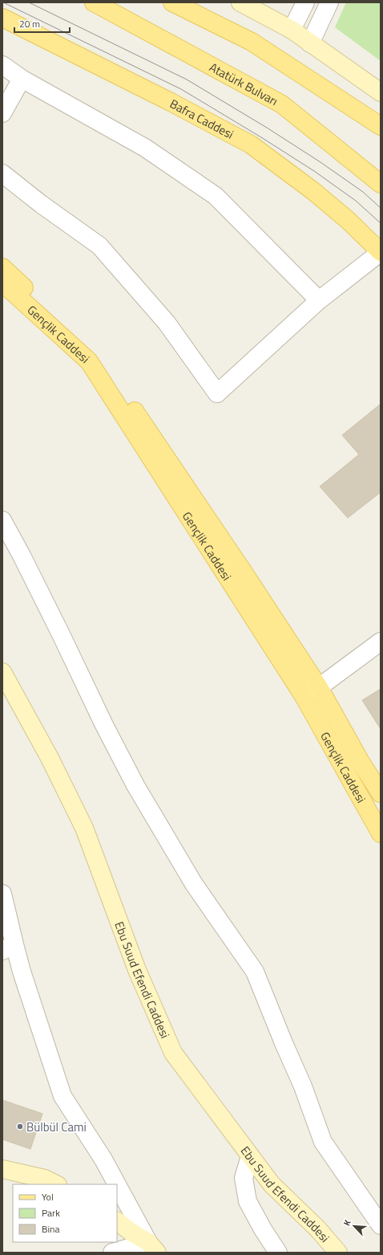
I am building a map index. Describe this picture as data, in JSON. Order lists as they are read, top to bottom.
{
  "streets": {
    "main road": ["Atatürk Bulvarı", "Bafra Caddesi", "Gençlik Caddesi"],
    "street": ["Ebu Suud Efendi Caddesi"]
  },
  "places": ["Bülbül Cami"],
  "legend": ["Yol", "Park", "Bina"],
  "scale_bar": "20 m",
  "north": "top left"
}
